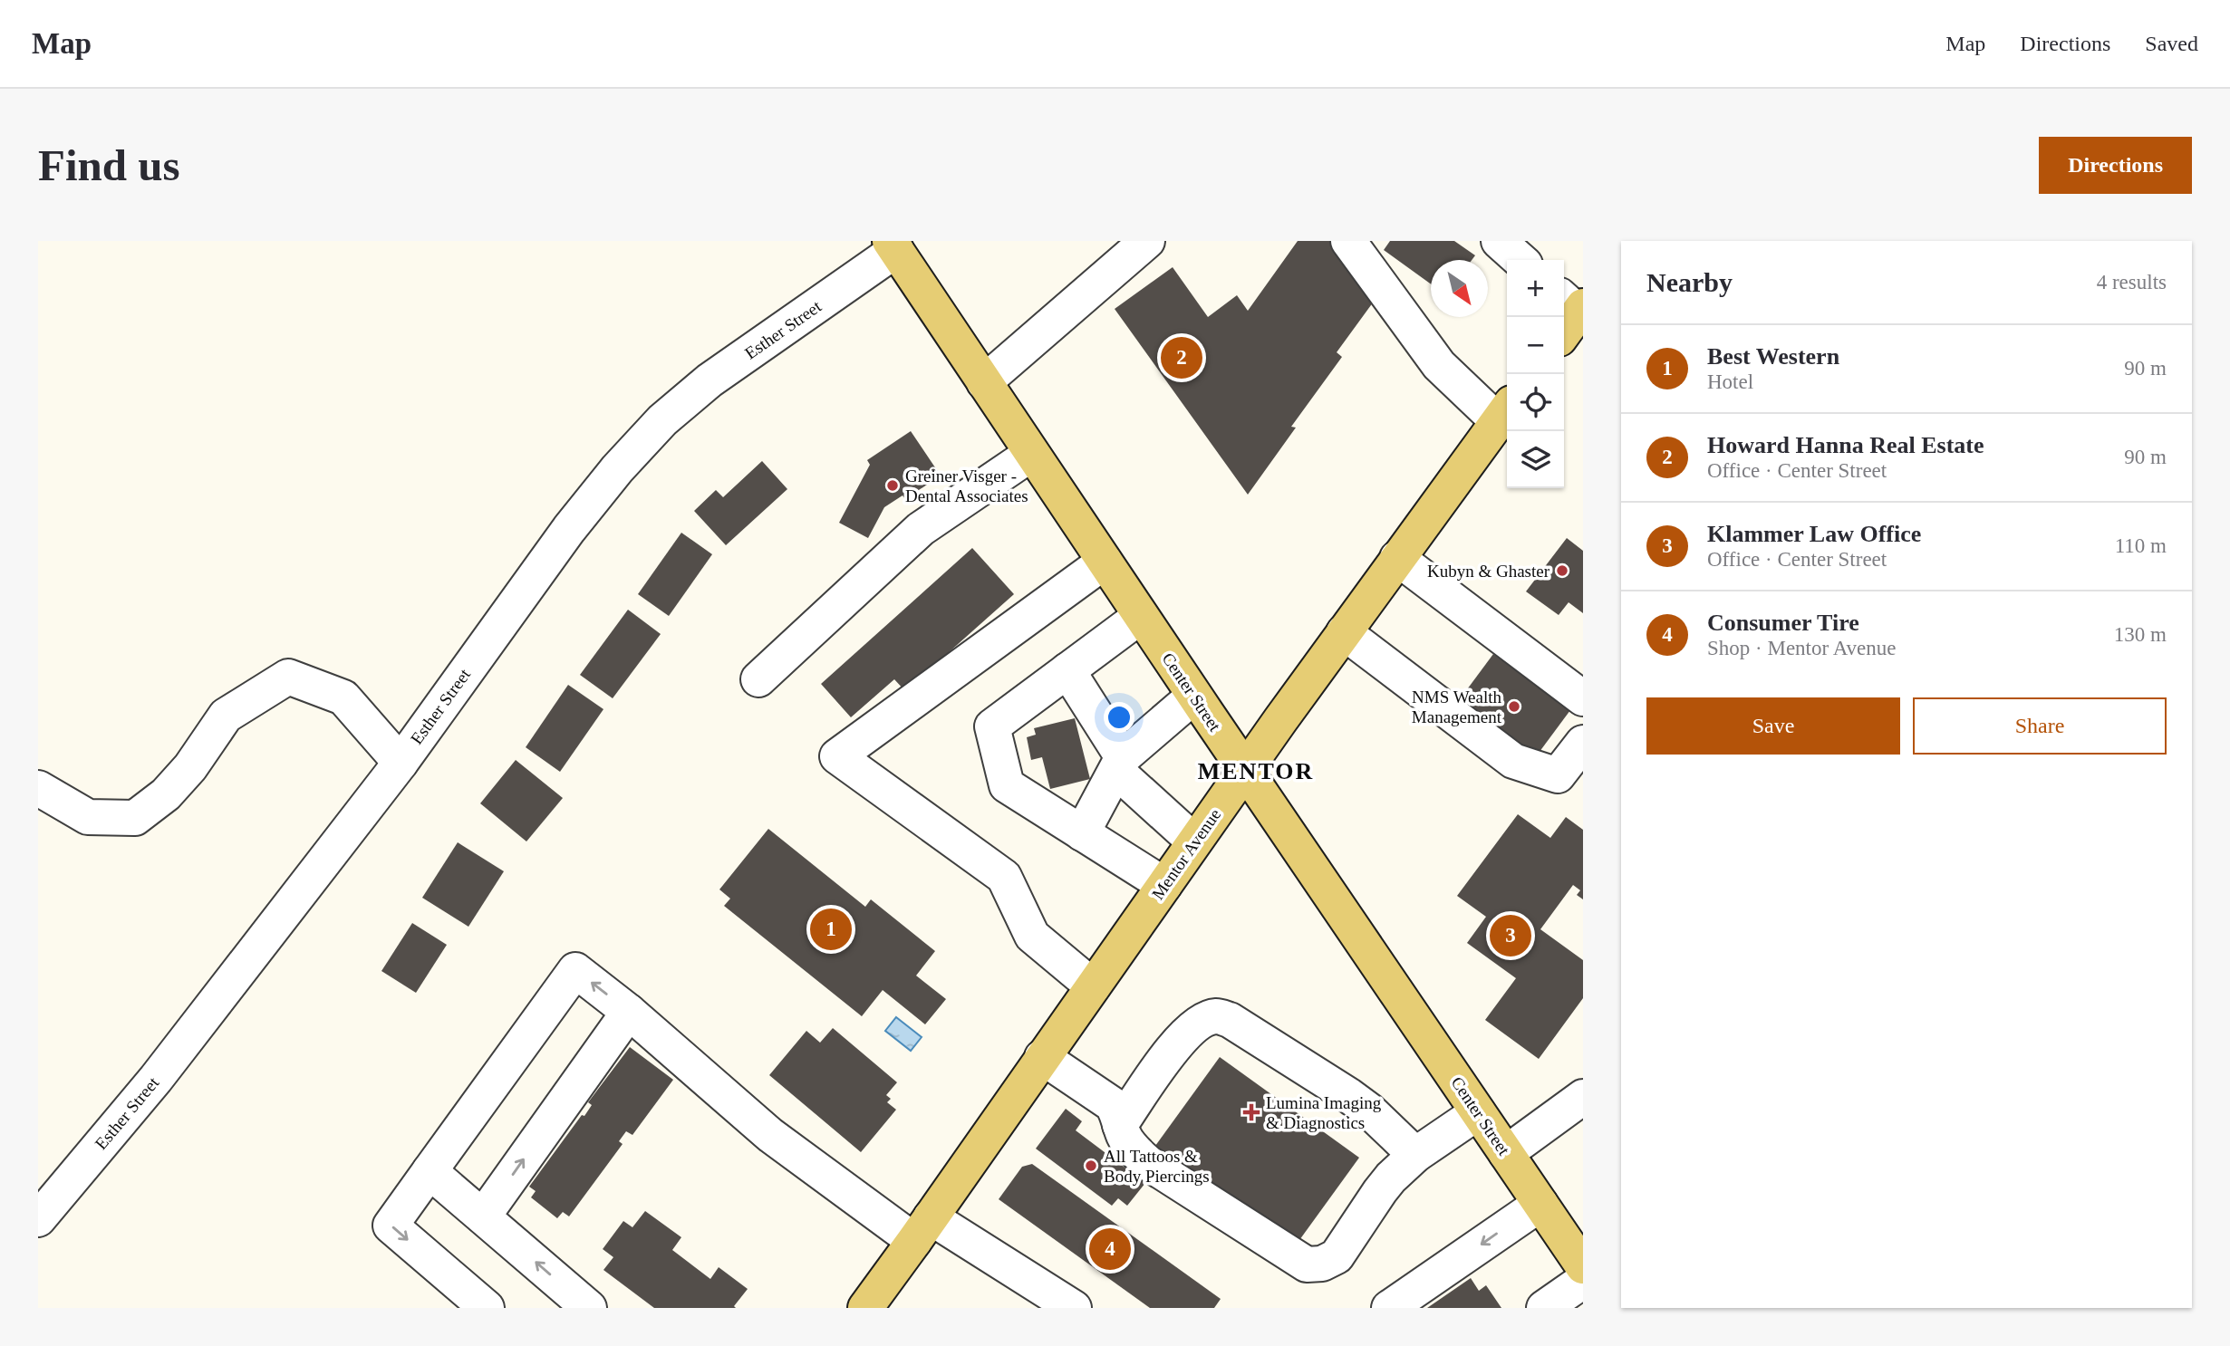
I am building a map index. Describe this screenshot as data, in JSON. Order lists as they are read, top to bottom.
{
  "streets": {
    "main road": ["Center Street", "Mentor Avenue"],
    "street": ["Esther Street"]
  },
  "crossings": [
    ["Esther Street", "Center Street"],
    ["Center Street", "Mentor Avenue"]
  ],
  "districts": ["MENTOR"],
  "places": {
    "other": [
      "Greiner Visger - Dental Associates",
      "Kubyn & Ghaster",
      "NMS Wealth Management",
      "All Tattoos & Body Piercings"
    ],
    "health": ["Lumina Imaging & Diagnostics"]
  },
  "north": "bottom right",
  "page": {
    "header": "Map",
    "nav": ["Map", "Directions", "Saved"],
    "buttons": [
      "Directions",
      ["Save", "Share"]
    ],
    "title": "Find us",
    "heading": ["Nearby", "4 results"],
    "map_buttons": ["+", "−"],
    "list": [
      {
        "mark": "1",
        "name": "Best Western",
        "note": "Hotel",
        "value": "90 m"
      },
      {
        "mark": "2",
        "name": "Howard Hanna Real Estate",
        "note": "Office · Center Street",
        "value": "90 m"
      },
      {
        "mark": "3",
        "name": "Klammer Law Office",
        "note": "Office · Center Street",
        "value": "110 m"
      },
      {
        "mark": "4",
        "name": "Consumer Tire",
        "note": "Shop · Mentor Avenue",
        "value": "130 m"
      }
    ],
    "pins": [
      "2",
      "1",
      "3",
      "4"
    ]
  }
}
